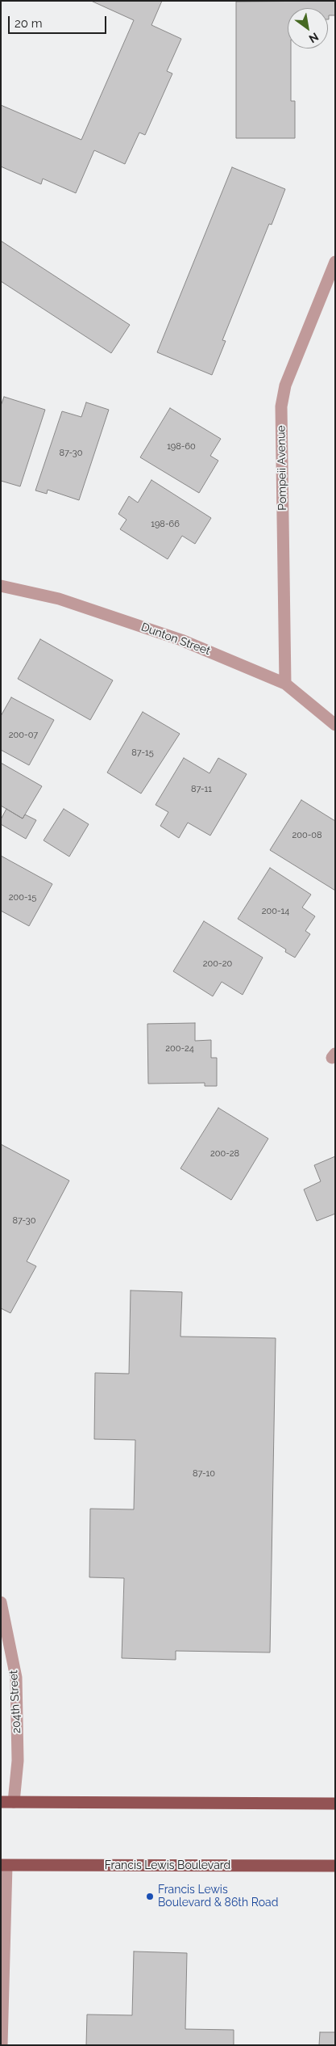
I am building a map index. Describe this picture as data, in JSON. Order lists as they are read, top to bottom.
{
  "streets": {
    "main road": ["Francis Lewis Boulevard"],
    "street": ["Pompeii Avenue", "Dunton Street", "204th Street"]
  },
  "crossings": [
    ["Pompeii Avenue", "Dunton Street"]
  ],
  "places": ["Francis Lewis Boulevard & 86th Road"],
  "house_numbers": [
    "198-60",
    "87-30",
    "198-66",
    "200-07",
    "87-15",
    "87-11",
    "200-08",
    "200-15",
    "200-14",
    "200-20",
    "200-24",
    "200-28",
    "87-30",
    "87-10"
  ],
  "scale_bar": "20 m",
  "north": "bottom right"
}
